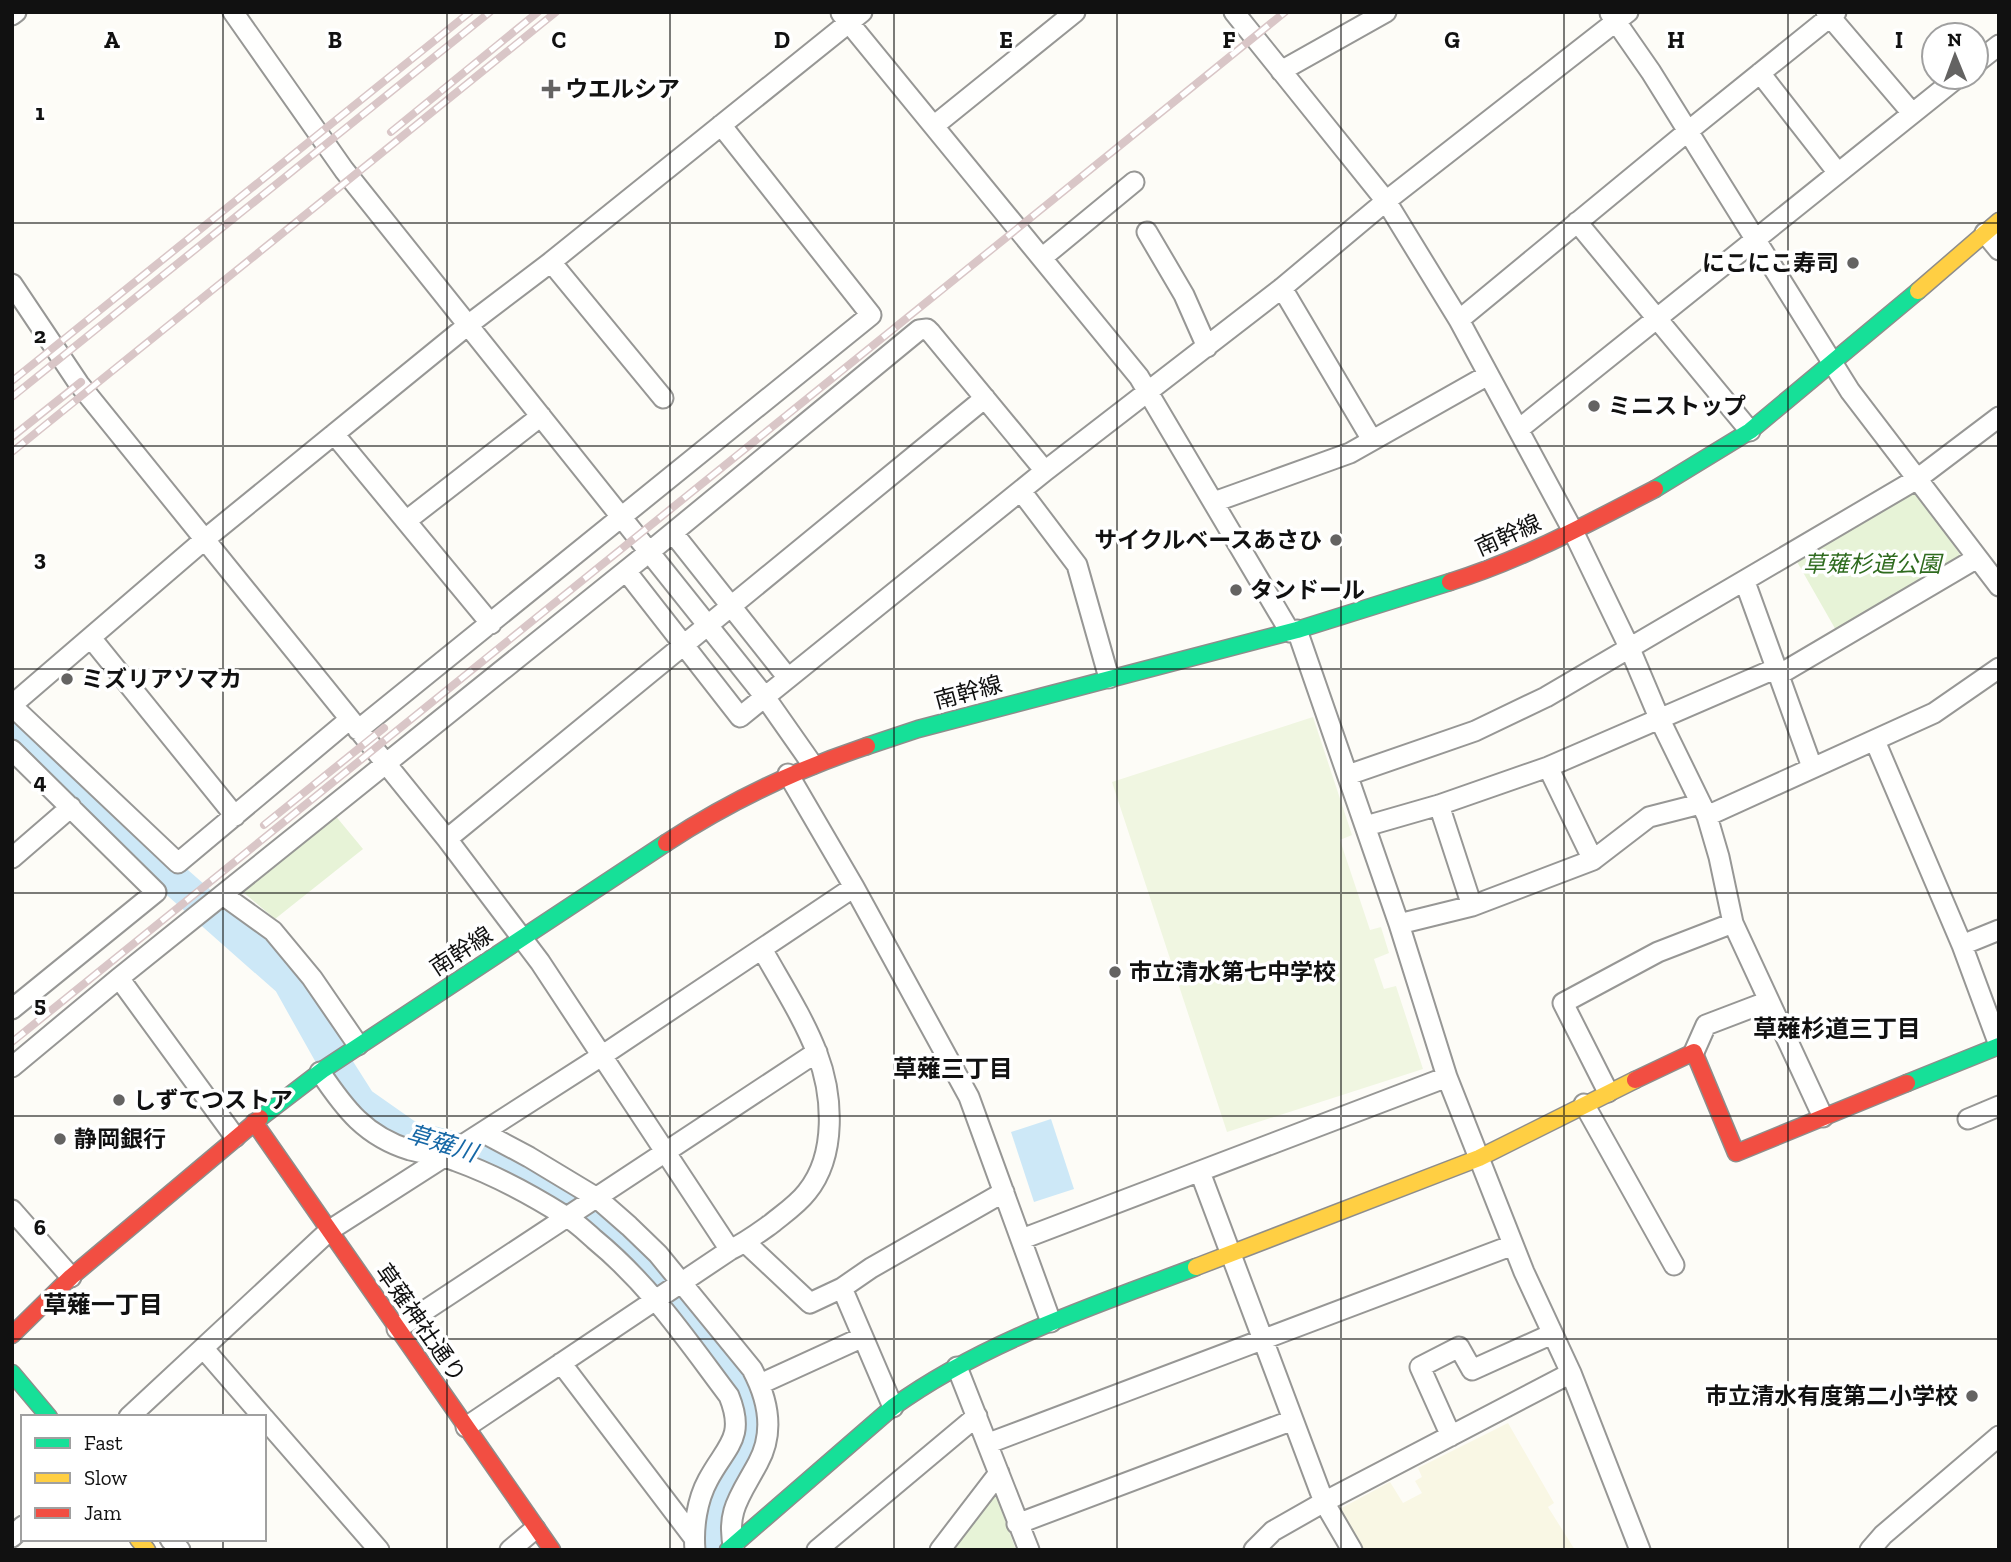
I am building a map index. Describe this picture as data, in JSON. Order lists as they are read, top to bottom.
{
  "streets": {
    "main road": ["南幹線", "草薙神社通り"]
  },
  "crossings": [
    ["南幹線", "草薙神社通り"]
  ],
  "districts": ["草薙杉道三丁目", "草薙三丁目", "草薙一丁目"],
  "water": ["草薙川"],
  "parks": ["草薙杉道公園"],
  "places": {
    "health": ["ウエルシア"],
    "other": [
      "にこにこ寿司",
      "ミニストップ",
      "サイクルベースあさひ",
      "タンドール",
      "ミズリアソマカ",
      "市立清水第七中学校",
      "しずてつストア",
      "静岡銀行",
      "市立清水有度第二小学校"
    ]
  },
  "legend": ["Fast", "Slow", "Jam"],
  "north": "top",
  "grid": {
    "columns": [
      "A",
      "B",
      "C",
      "D",
      "E",
      "F",
      "G",
      "H",
      "I"
    ],
    "rows": [
      "1",
      "2",
      "3",
      "4",
      "5",
      "6"
    ]
  }
}
